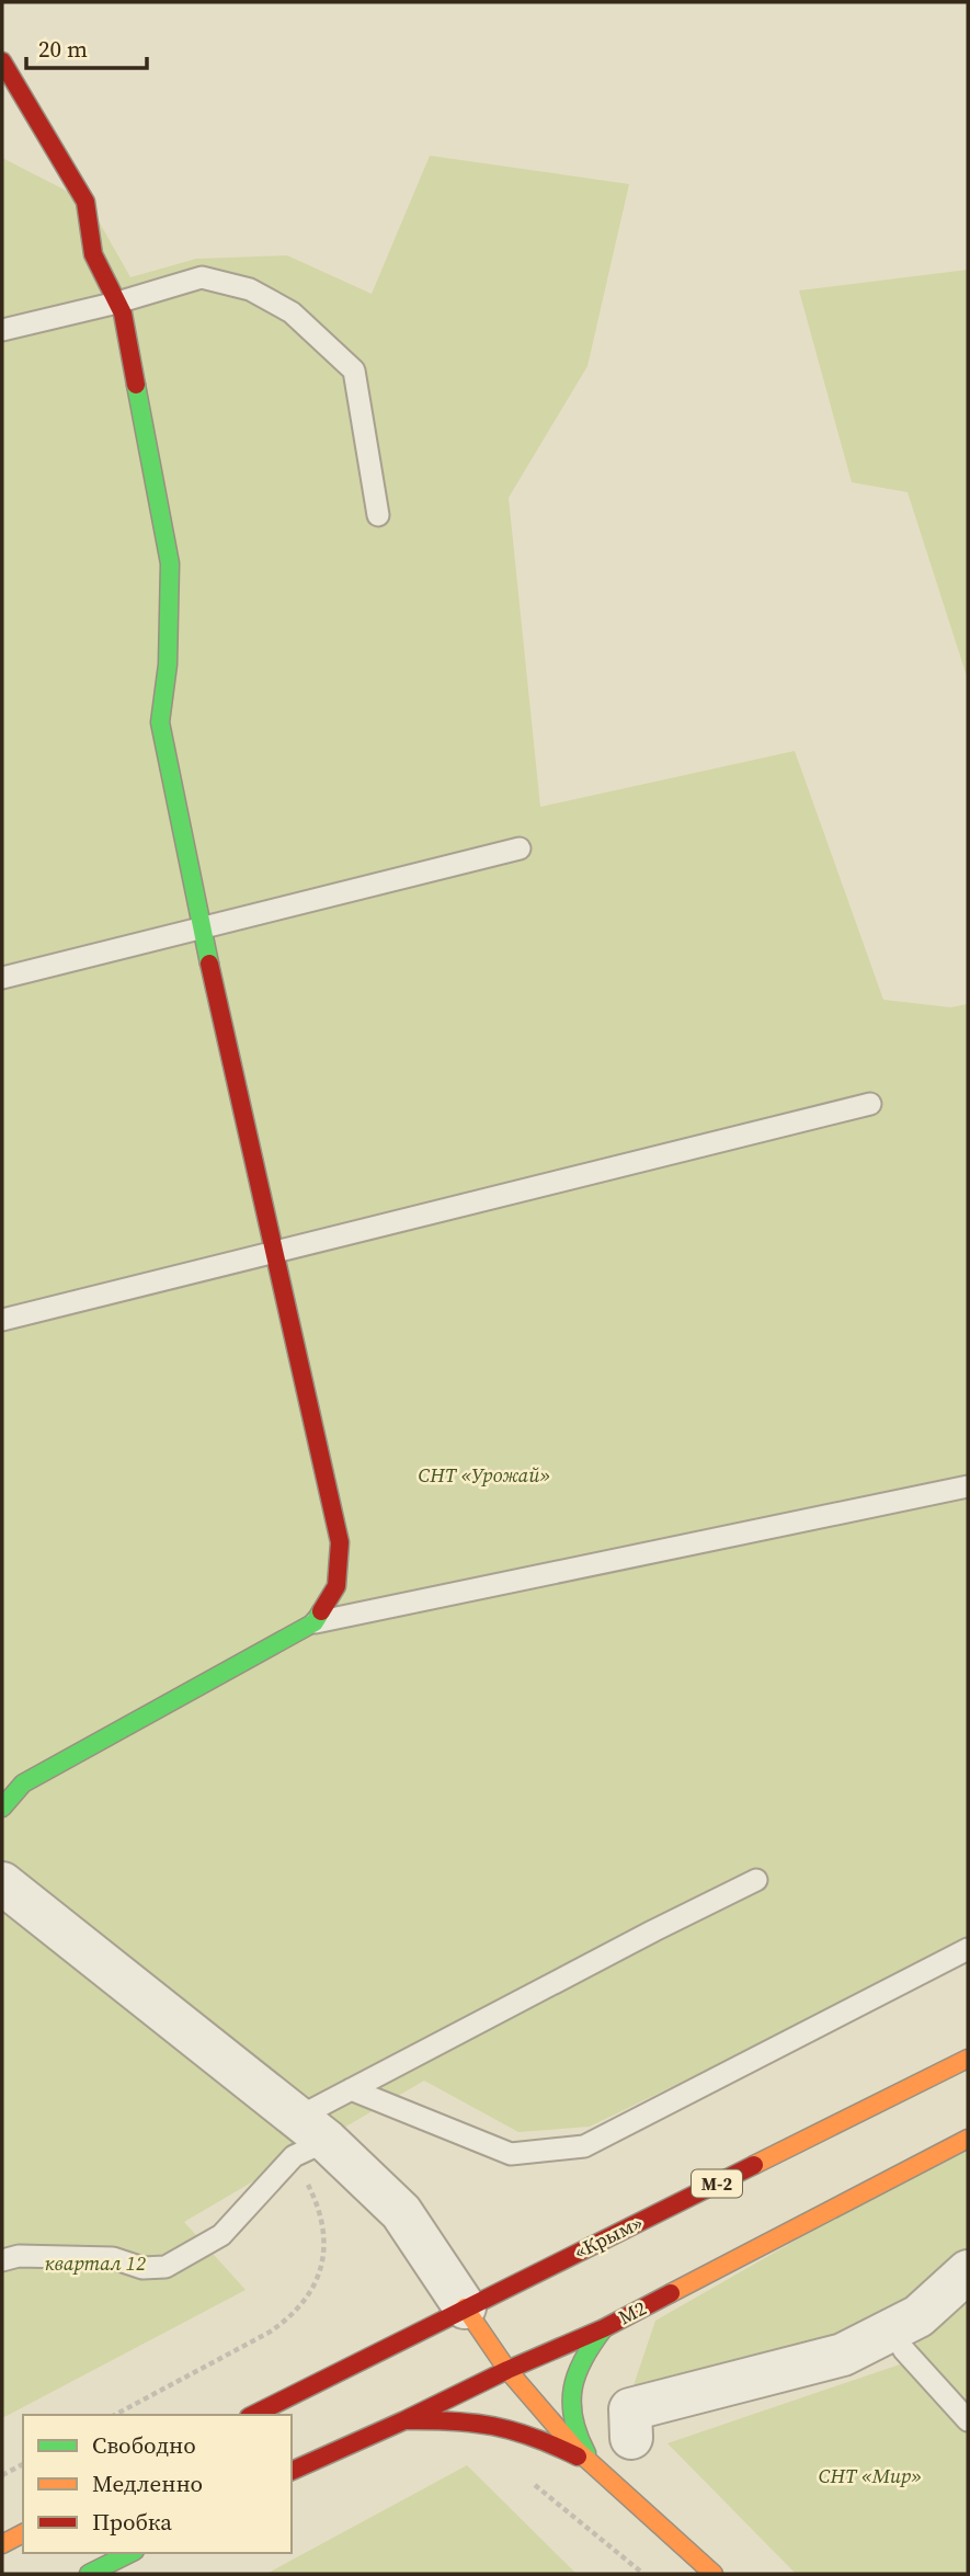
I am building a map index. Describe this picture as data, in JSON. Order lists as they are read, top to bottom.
{
  "streets": {
    "main road": ["М-2", "«Крым»", "М2"]
  },
  "parks": ["СНТ «Урожай»", "квартал 12", "СНТ «Мир»"],
  "legend": ["Свободно", "Медленно", "Пробка"],
  "scale_bar": "20 m"
}
